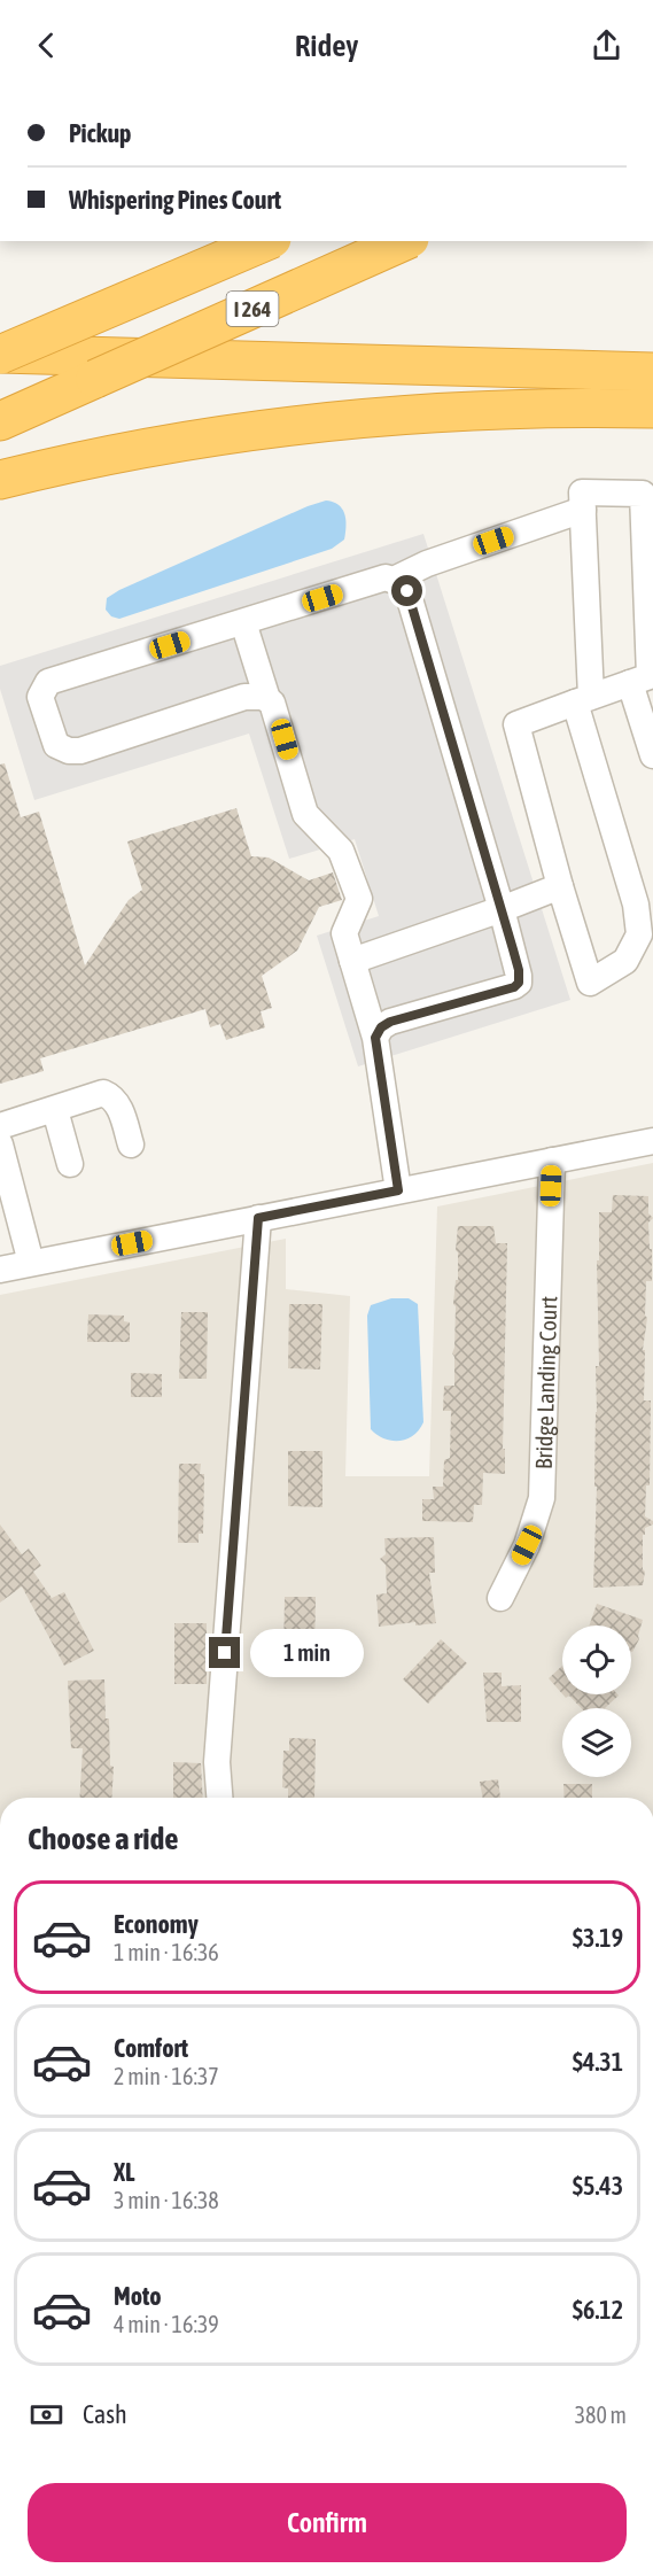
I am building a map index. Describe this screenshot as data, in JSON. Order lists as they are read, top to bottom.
{
  "streets": {
    "highway": ["I 264"],
    "street": ["Bridge Landing Court"]
  },
  "page": {
    "header": "Ridey",
    "banner": ["Pickup", "Whispering Pines Court"],
    "bubble": "1 min",
    "heading": "Choose a ride",
    "list": [
      {
        "name": "Economy",
        "note": "1 min · 16:36",
        "value": "$3.19"
      },
      {
        "name": "Comfort",
        "note": "2 min · 16:37",
        "value": "$4.31"
      },
      {
        "name": "XL",
        "note": "3 min · 16:38",
        "value": "$5.43"
      },
      {
        "name": "Moto",
        "note": "4 min · 16:39",
        "value": "$6.12"
      }
    ],
    "pay": ["Cash", "380 m"],
    "buttons": "Confirm"
  }
}
